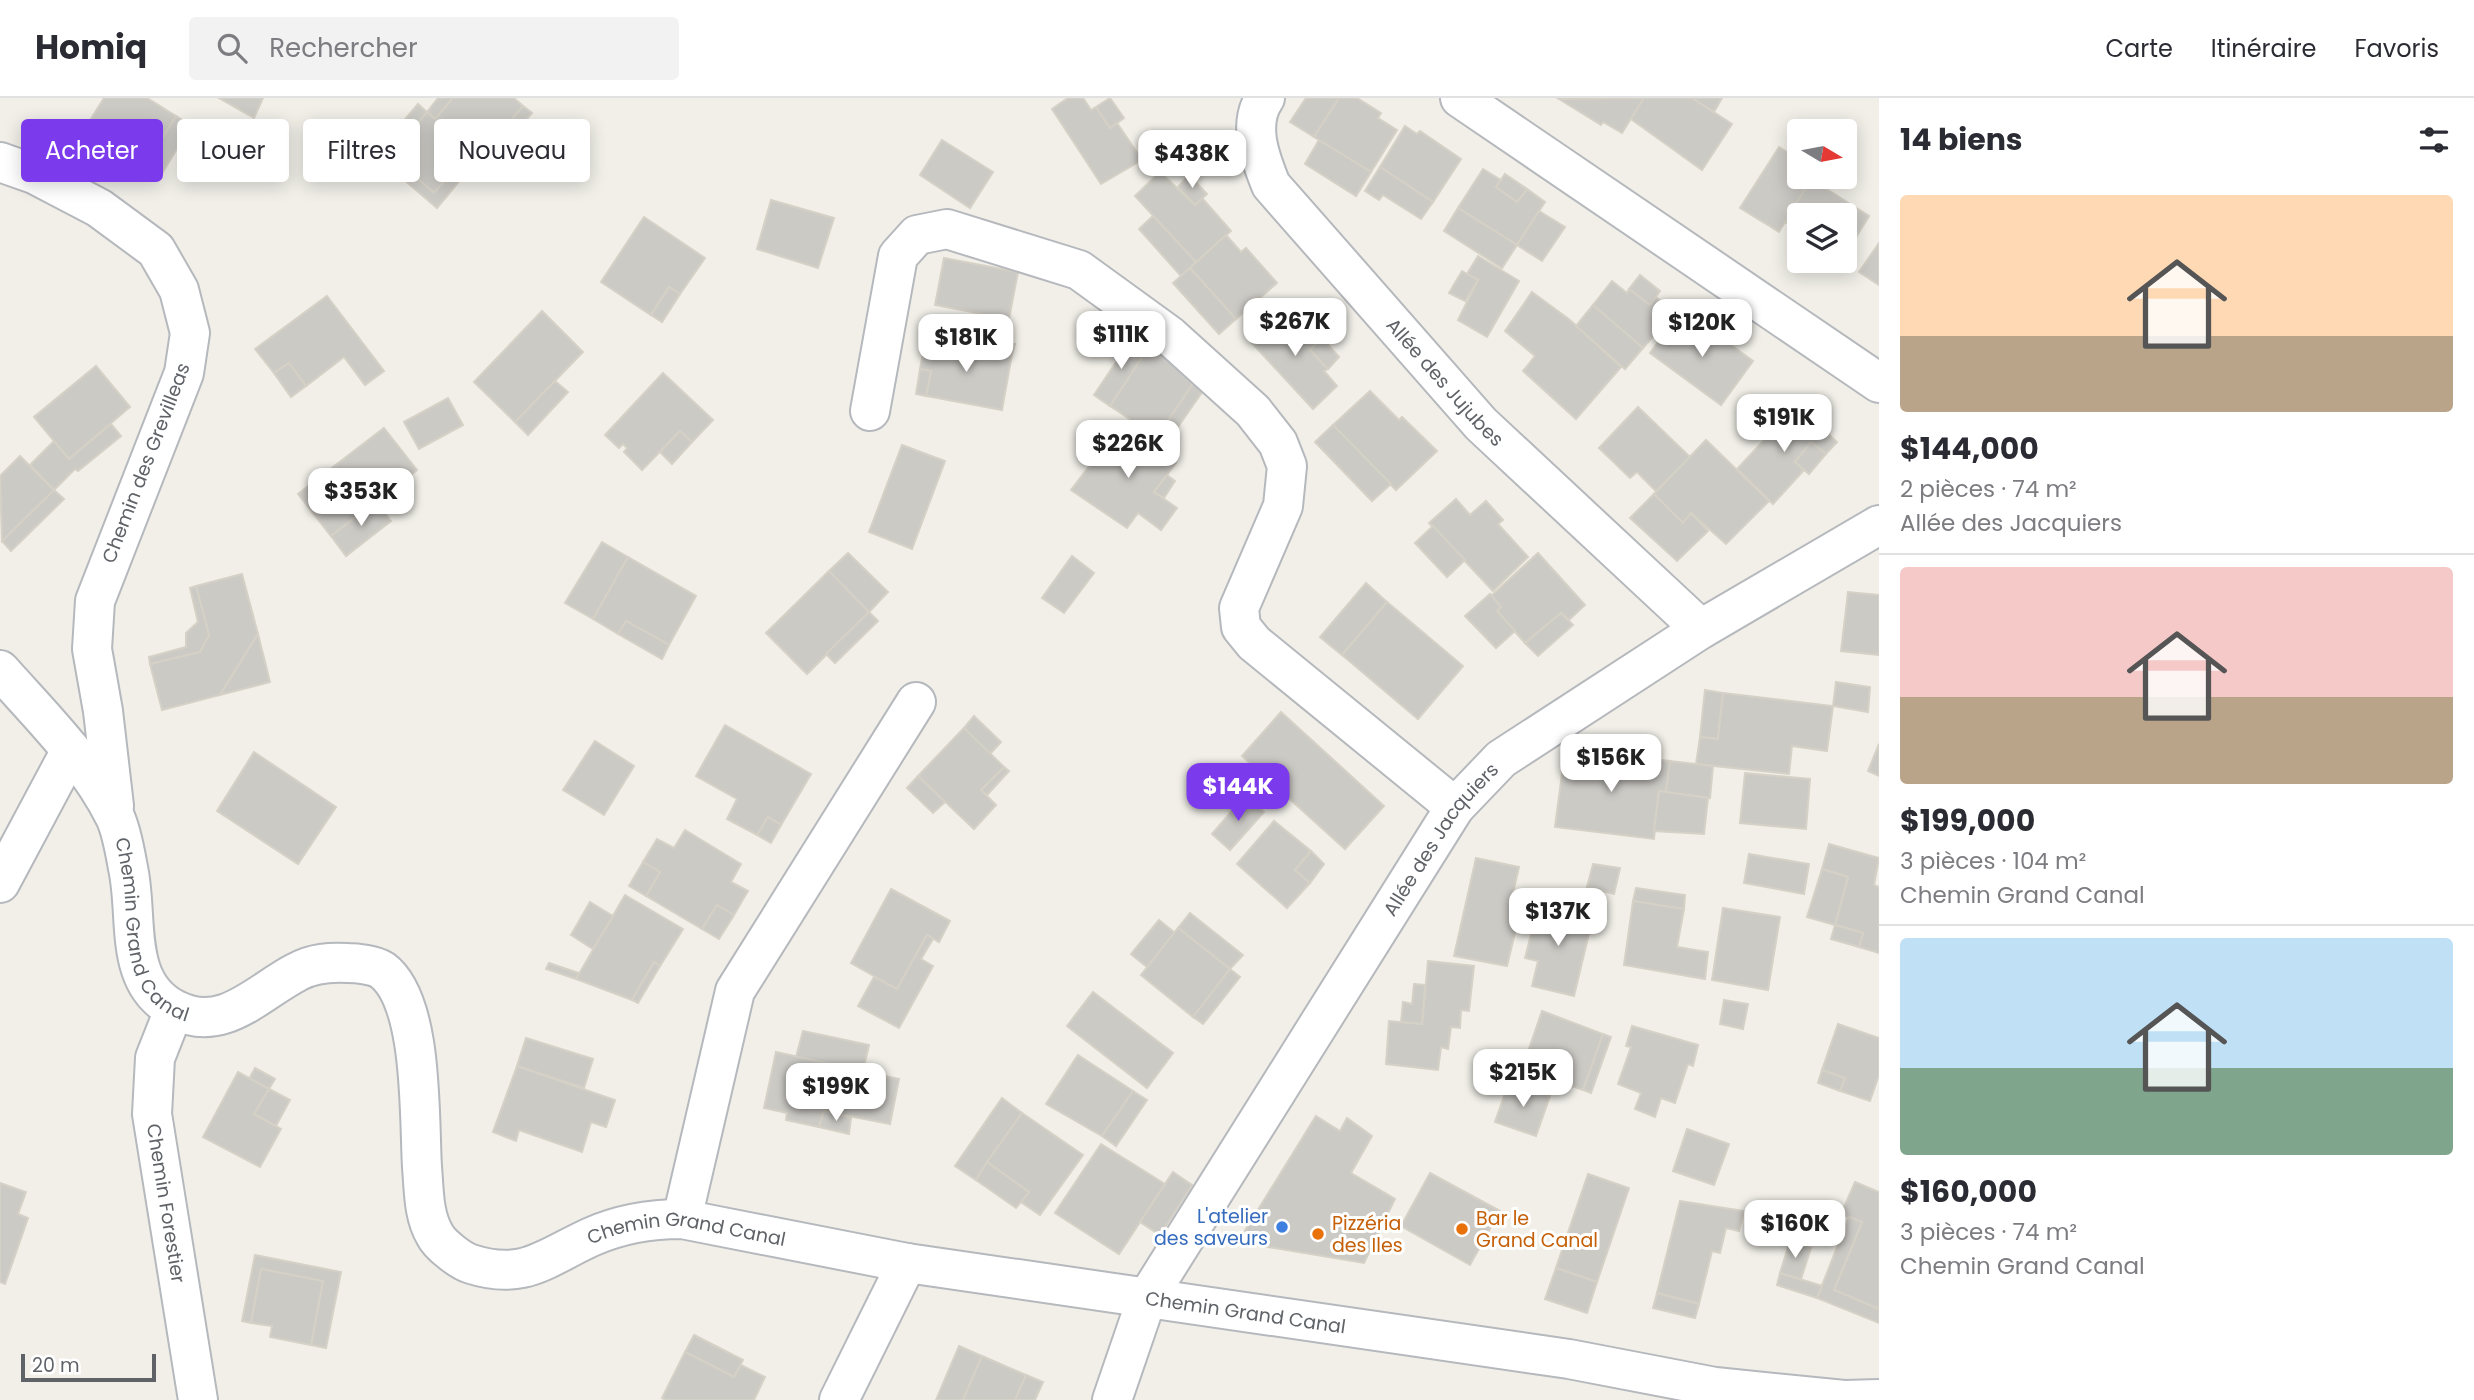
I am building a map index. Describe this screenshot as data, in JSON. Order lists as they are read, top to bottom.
{
  "streets": {
    "street": [
      "Allée des Jujubes",
      "Chemin des Grevilleas",
      "Allée des Jacquiers",
      "Chemin Grand Canal",
      "Chemin Forestier"
    ]
  },
  "crossings": [
    ["Allée des Jujubes", "Allée des Jacquiers"],
    ["Chemin des Grevilleas", "Chemin Grand Canal"],
    ["Allée des Jacquiers", "Chemin Grand Canal"],
    ["Chemin Grand Canal", "Chemin Forestier"]
  ],
  "places": ["L'atelier des saveurs", "Bar le Grand Canal", "Pizzéria des Iles"],
  "scale_bar": "20 m",
  "north": "right",
  "page": {
    "header": "Homiq",
    "search": "Rechercher",
    "nav": ["Carte", "Itinéraire", "Favoris"],
    "heading": "14 biens",
    "chip": [
      "Acheter",
      "Louer",
      "Filtres",
      "Nouveau"
    ],
    "price": [
      "$438K",
      "$267K",
      "$120K",
      "$111K",
      "$181K",
      "$191K",
      "$226K",
      "$353K",
      "$156K",
      "$144K",
      "$137K",
      "$215K",
      "$199K",
      "$160K"
    ],
    "list": [
      {
        "name": "$144,000",
        "note": "2 pièces · 74 m² · Allée des Jacquiers"
      },
      {
        "name": "$199,000",
        "note": "3 pièces · 104 m² · Chemin Grand Canal"
      },
      {
        "name": "$160,000",
        "note": "3 pièces · 74 m² · Chemin Grand Canal"
      }
    ],
    "scale": "20 m"
  }
}
